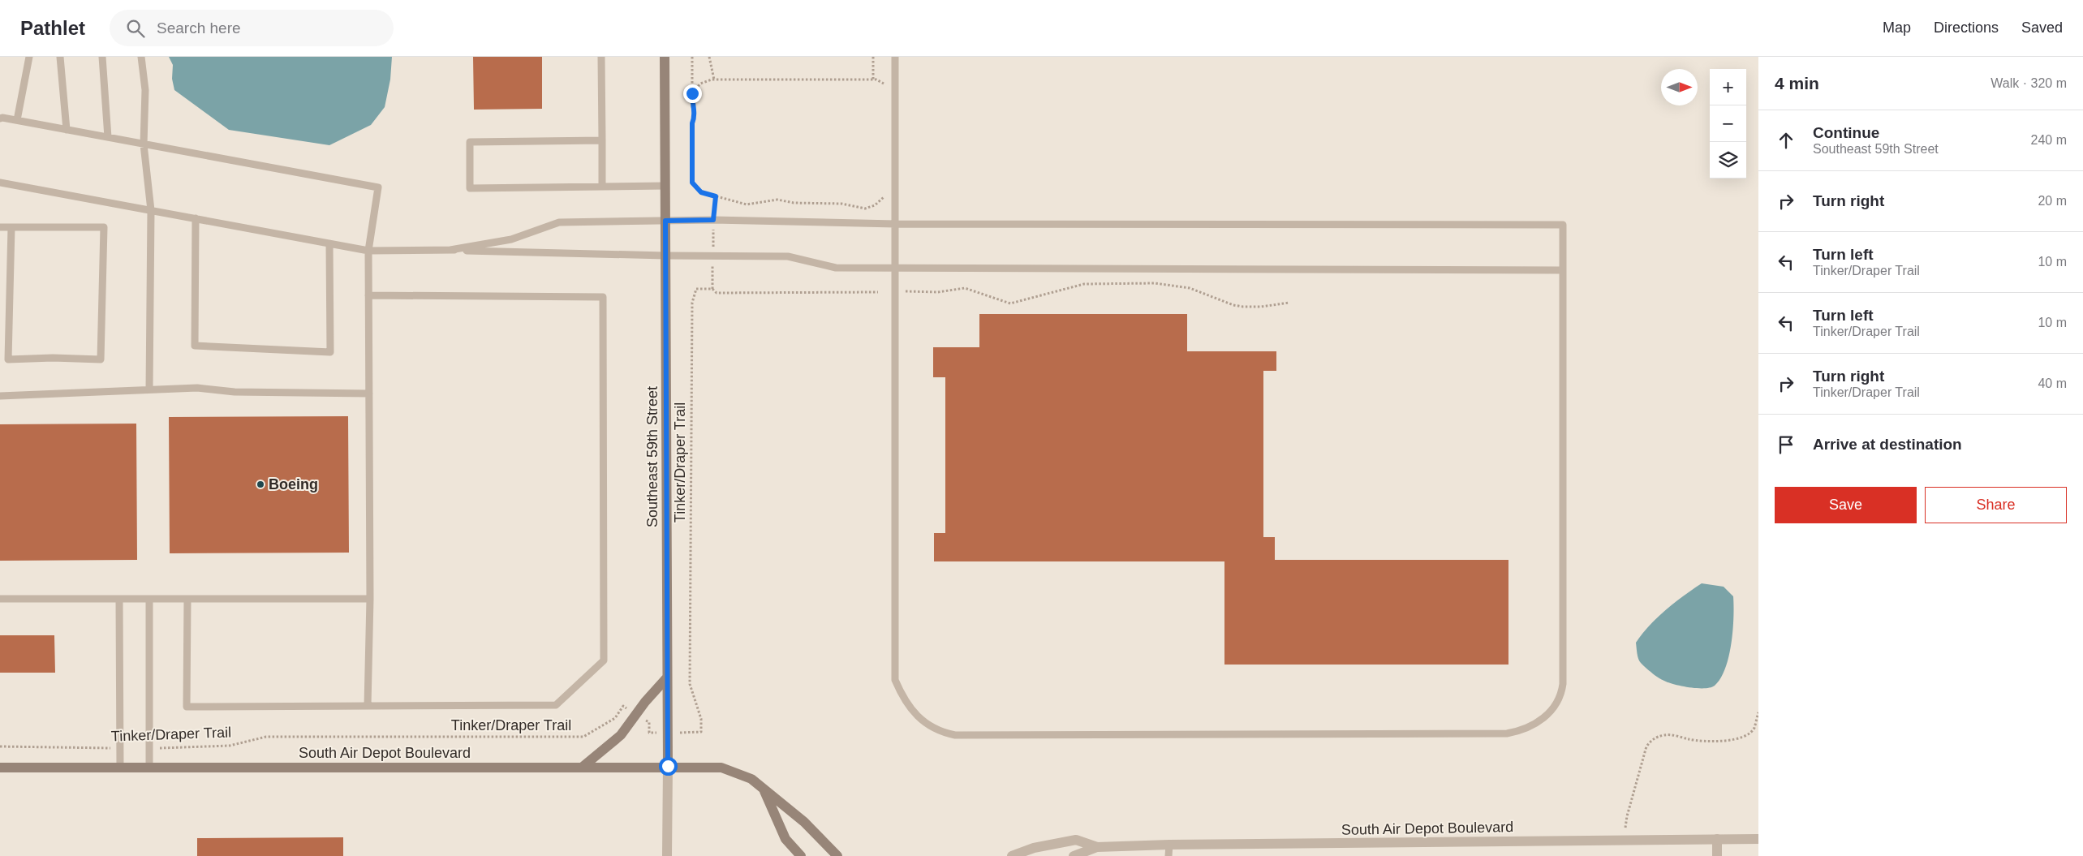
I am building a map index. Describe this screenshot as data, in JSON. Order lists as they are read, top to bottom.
{
  "streets": {
    "main road": ["Southeast 59th Street", "South Air Depot Boulevard"],
    "path": ["Tinker/Draper Trail"]
  },
  "crossings": [
    ["Southeast 59th Street", "Tinker/Draper Trail"],
    ["Southeast 59th Street", "South Air Depot Boulevard"]
  ],
  "places": ["Boeing"],
  "north": "right",
  "page": {
    "header": "Pathlet",
    "search": "Search here",
    "nav": ["Map", "Directions", "Saved"],
    "heading": ["4 min", "Walk · 320 m"],
    "map_buttons": ["+", "−"],
    "list": [
      ["Continue", "Southeast 59th Street", "240 m"],
      ["Turn right", "20 m"],
      ["Turn left", "Tinker/Draper Trail", "10 m"],
      ["Turn left", "Tinker/Draper Trail", "10 m"],
      ["Turn right", "Tinker/Draper Trail", "40 m"],
      "Arrive at destination"
    ],
    "buttons": ["Save", "Share"]
  }
}
